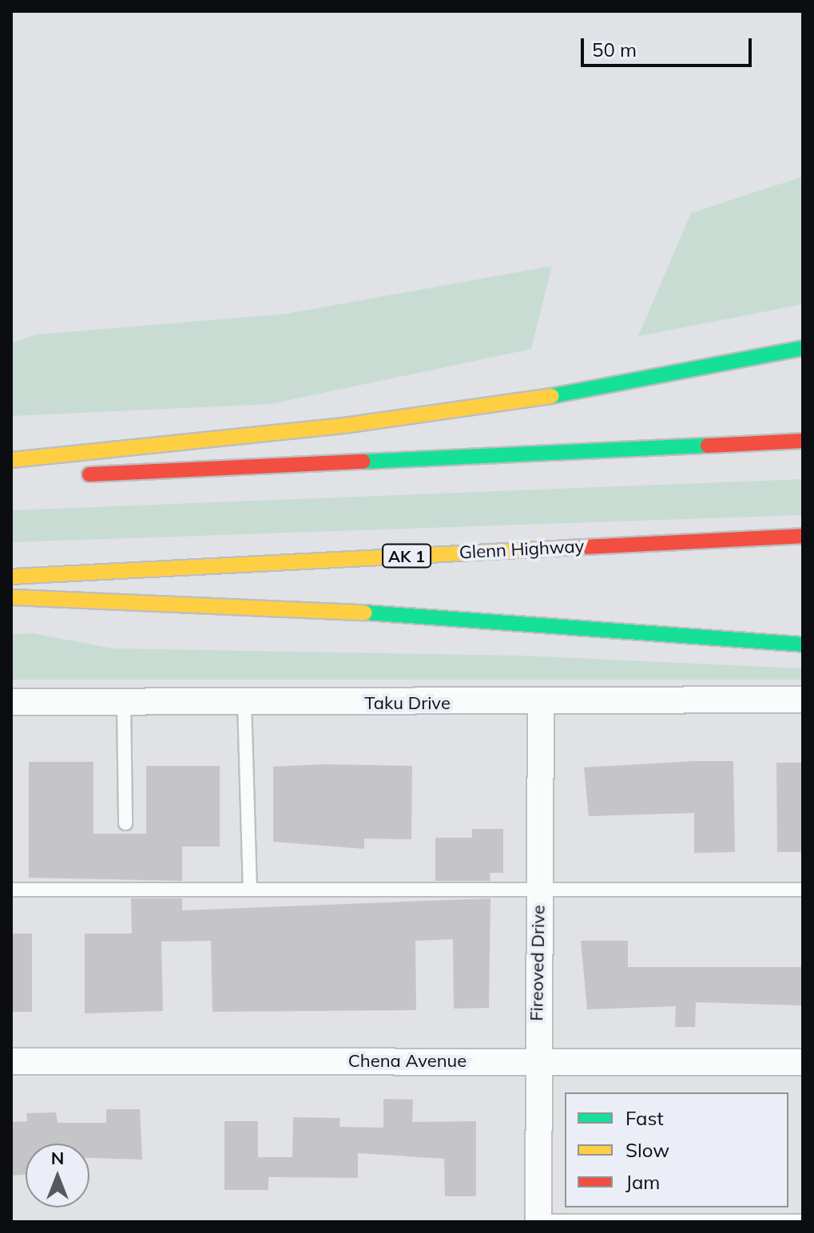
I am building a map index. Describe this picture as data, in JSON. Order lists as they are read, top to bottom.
{
  "streets": {
    "highway": ["Glenn Highway", "AK 1"],
    "street": ["Taku Drive", "Fireoved Drive", "Chena Avenue"]
  },
  "crossings": [
    ["Taku Drive", "Fireoved Drive"],
    ["Fireoved Drive", "Chena Avenue"]
  ],
  "legend": ["Fast", "Slow", "Jam"],
  "scale_bar": "50 m",
  "north": "top"
}
